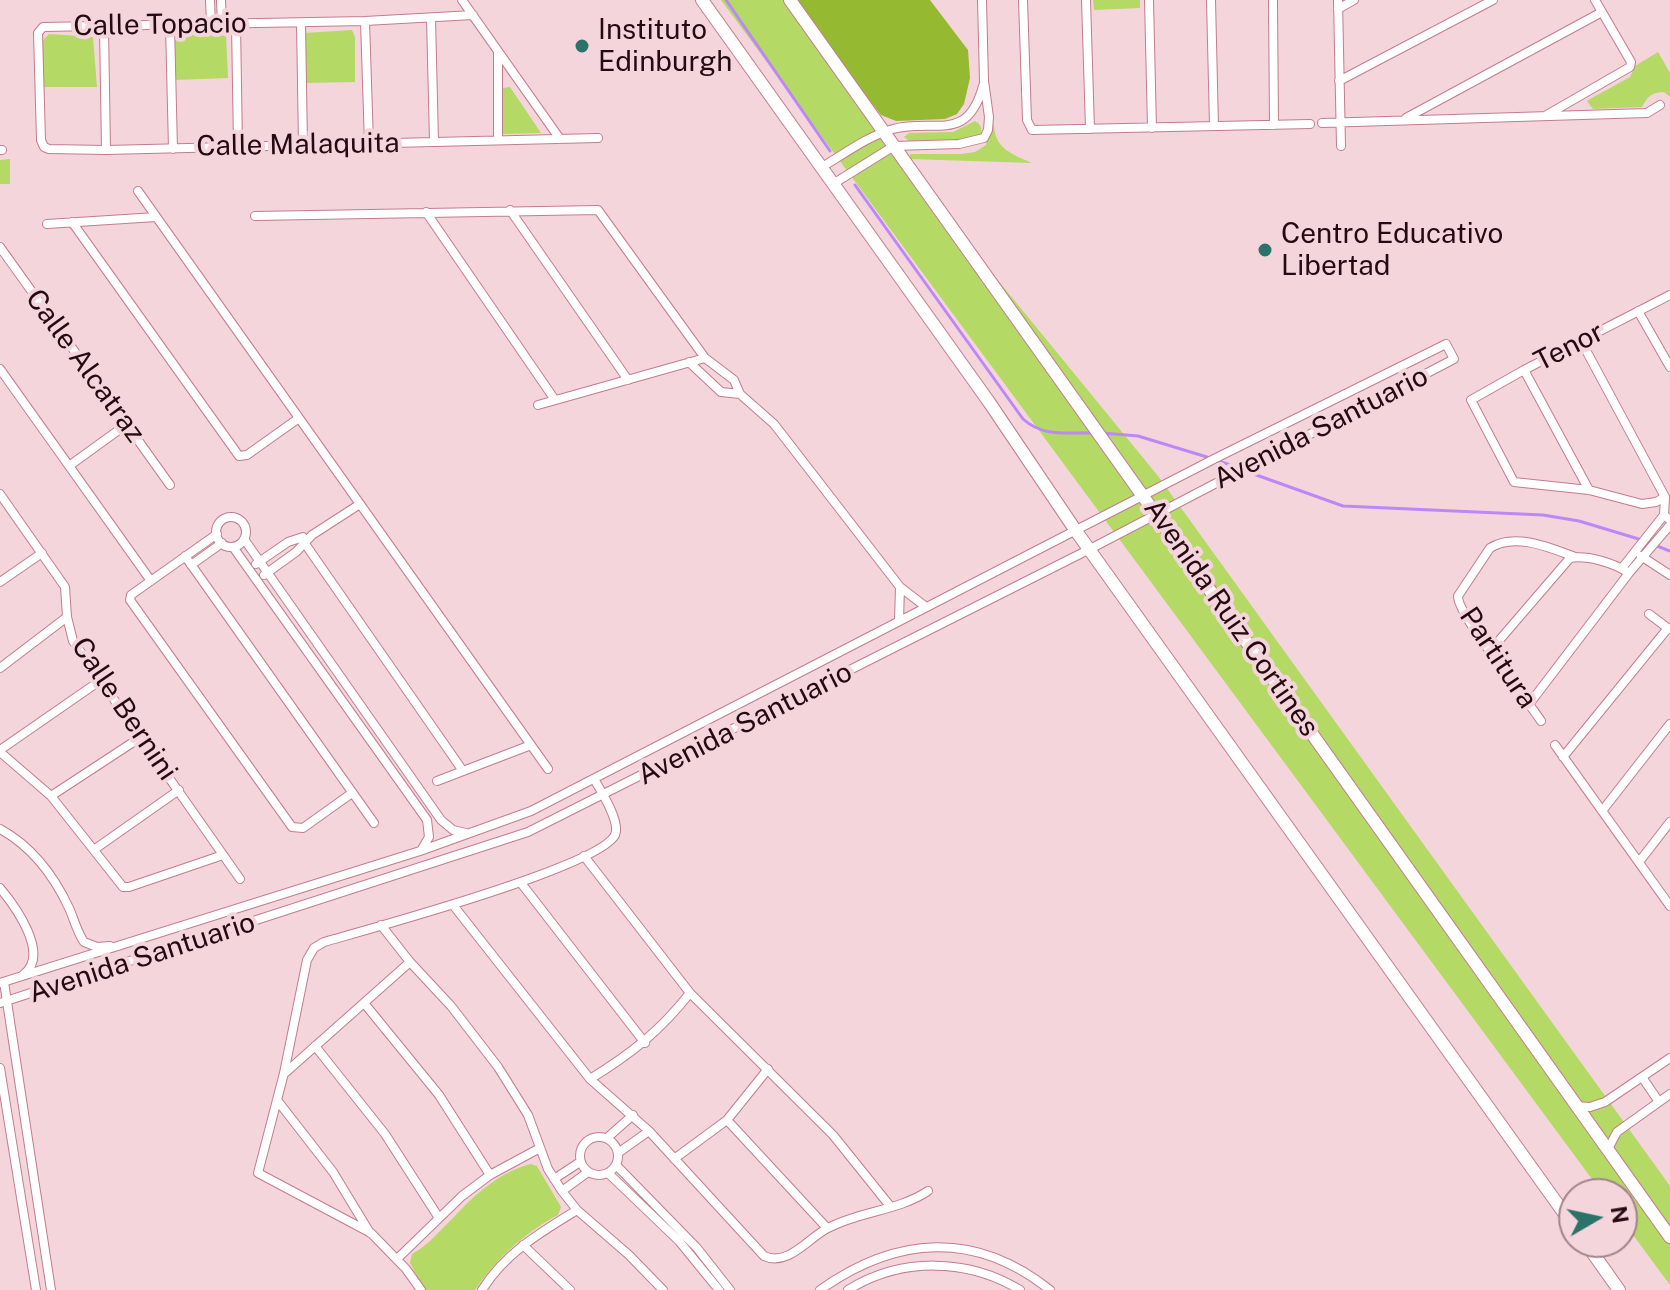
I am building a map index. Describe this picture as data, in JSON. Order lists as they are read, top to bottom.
{
  "streets": {
    "main road": ["Avenida Ruiz Cortines"],
    "street": [
      "Calle Topacio",
      "Calle Malaquita",
      "Tenor",
      "Calle Alcatraz",
      "Avenida Santuario",
      "Partitura",
      "Calle Bernini"
    ]
  },
  "crossings": [
    ["Calle Topacio", "Calle Malaquita"],
    ["Avenida Santuario", "Avenida Ruiz Cortines"]
  ],
  "places": ["Instituto Edinburgh", "Centro Educativo Libertad"],
  "north": "right"
}
